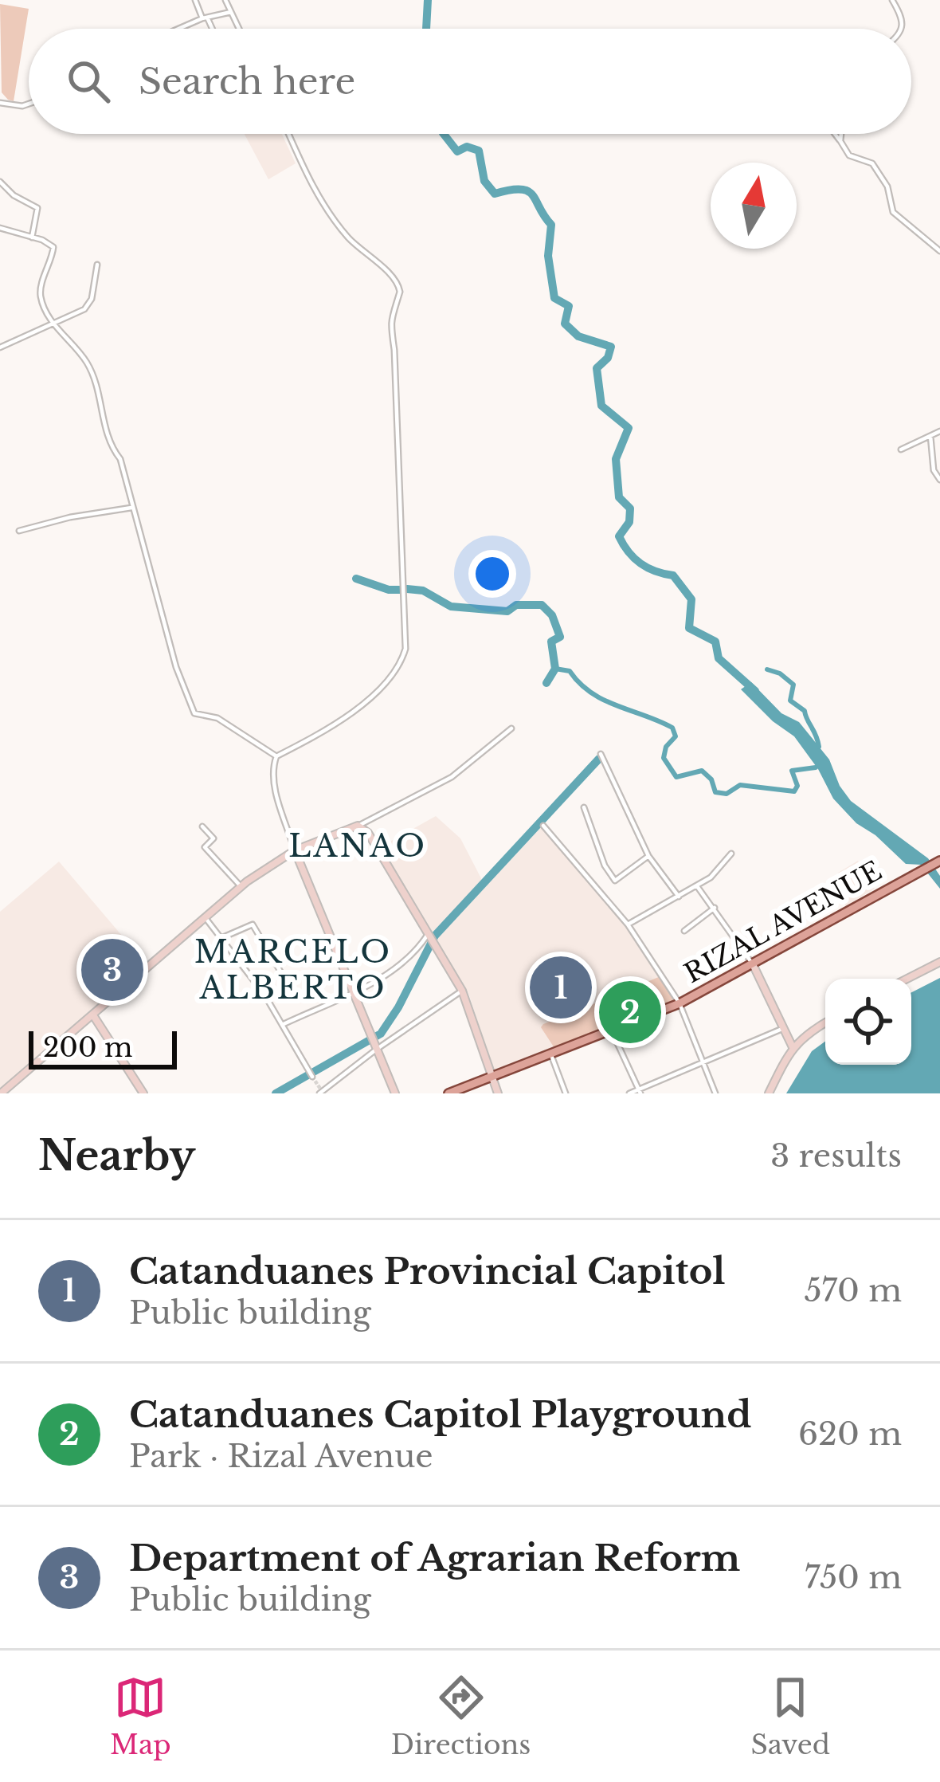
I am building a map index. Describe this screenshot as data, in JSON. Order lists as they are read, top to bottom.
{
  "streets": {
    "main road": ["RIZAL AVENUE"]
  },
  "districts": ["LANAO", "MARCELO ALBERTO"],
  "scale_bar": "200 m",
  "north": "top",
  "page": {
    "search": "Search here",
    "pins": ["3", "1", "2"],
    "scale": "200 m",
    "heading": ["Nearby", "3 results"],
    "list": [
      {
        "mark": "1",
        "name": "Catanduanes Provincial Capitol",
        "note": "Public building",
        "value": "570 m"
      },
      {
        "mark": "2",
        "name": "Catanduanes Capitol Playground",
        "note": "Park · Rizal Avenue",
        "value": "620 m"
      },
      {
        "mark": "3",
        "name": "Department of Agrarian Reform",
        "note": "Public building",
        "value": "750 m"
      }
    ],
    "nav": ["Map", "Directions", "Saved"]
  }
}
